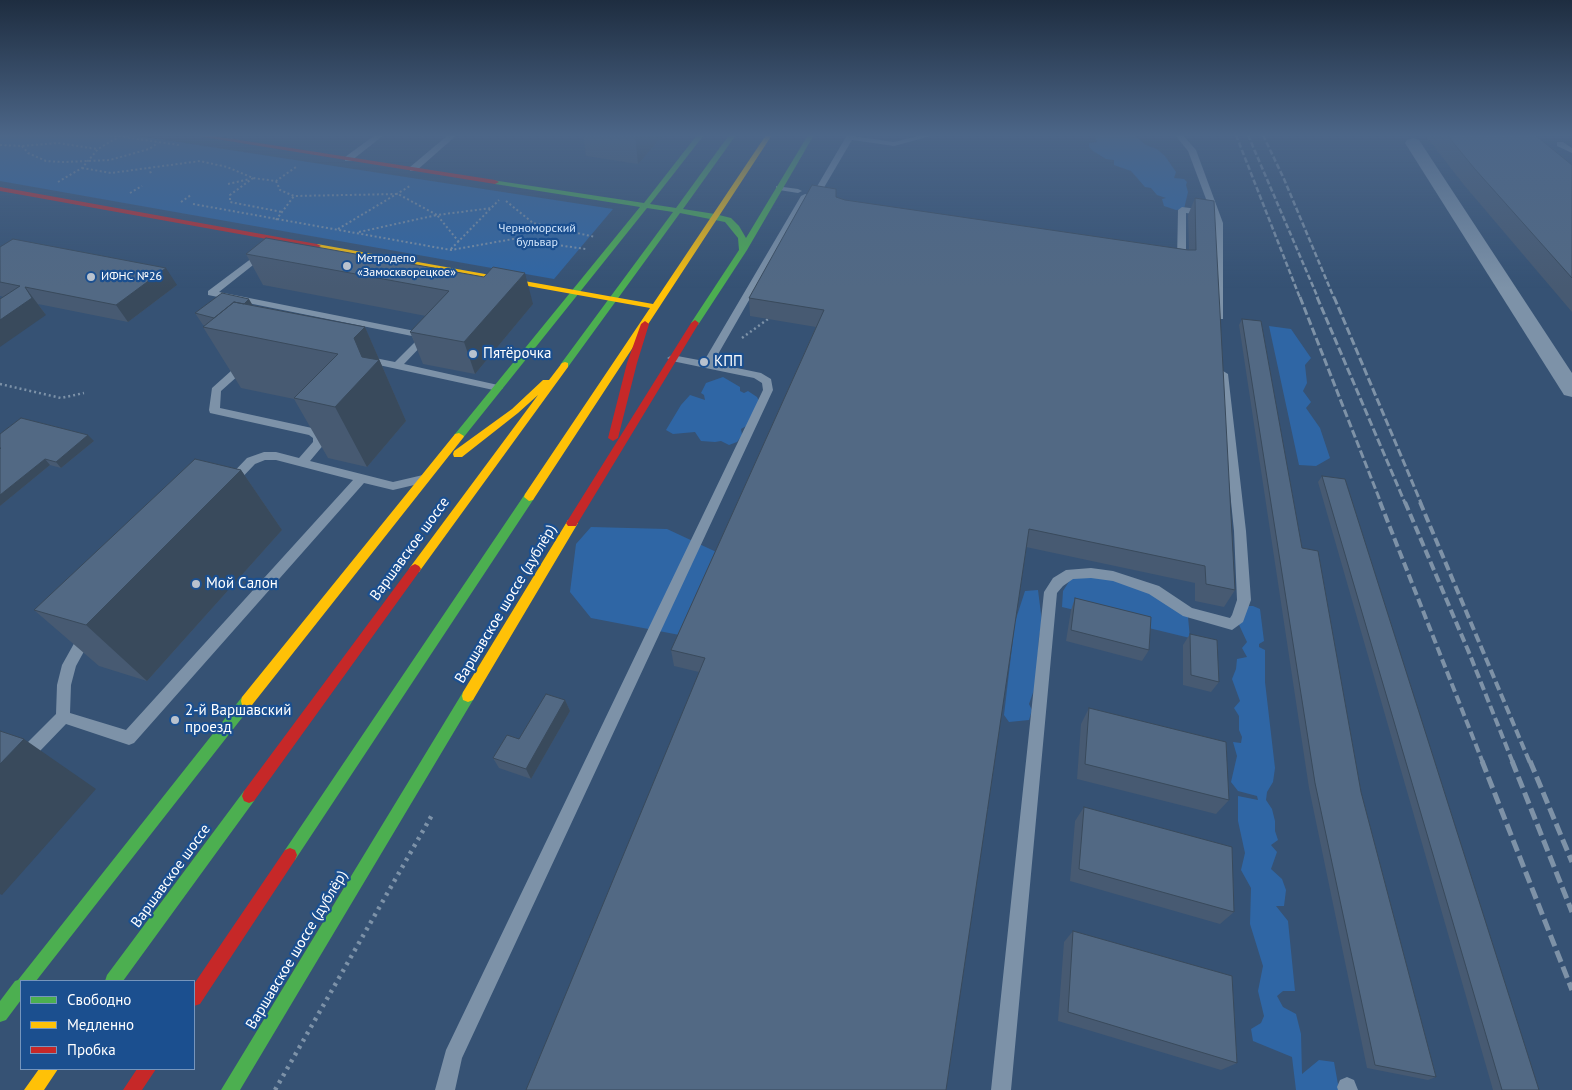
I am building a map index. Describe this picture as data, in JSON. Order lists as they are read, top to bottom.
{
  "streets": {
    "main road": ["Варшавское шоссе", "Варшавское шоссе (дублёр)"]
  },
  "parks": ["Черноморский бульвар"],
  "places": [
    "Метродепо «Замоскворецкое»",
    "ИФНС №26",
    "Пятёрочка",
    "КПП",
    "Мой Салон",
    "2-й Варшавский проезд"
  ],
  "legend": ["Свободно", "Медленно", "Пробка"]
}
